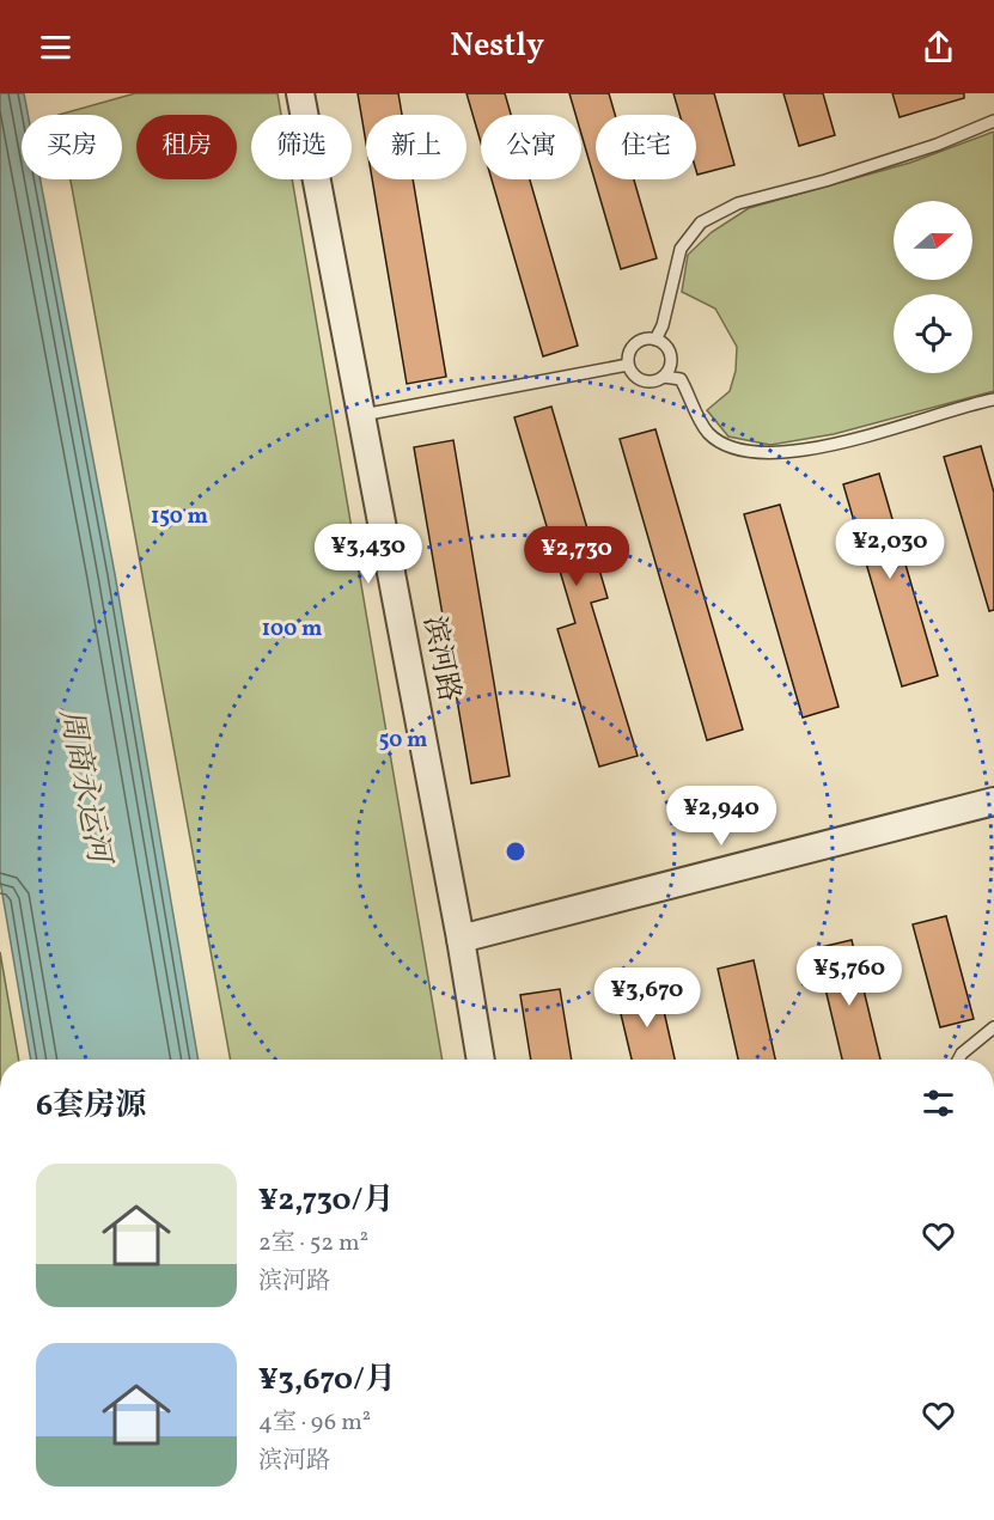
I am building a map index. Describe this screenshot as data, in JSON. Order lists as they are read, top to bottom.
{
  "streets": {
    "street": ["滨河路"]
  },
  "water": ["周商永运河"],
  "north": "right",
  "page": {
    "header": "Nestly",
    "chip": [
      "买房",
      "租房",
      "筛选",
      "新上",
      "公寓",
      "住宅"
    ],
    "price": [
      "¥2,030",
      "¥3,430",
      "¥2,730",
      "¥2,940",
      "¥5,760",
      "¥3,670"
    ],
    "heading": "6套房源",
    "list": [
      {
        "name": "¥2,730/月",
        "note": "2室 · 52 m² · 滨河路"
      },
      {
        "name": "¥3,670/月",
        "note": "4室 · 96 m² · 滨河路"
      }
    ]
  },
  "rings": ["150 m", "100 m", "50 m"]
}
